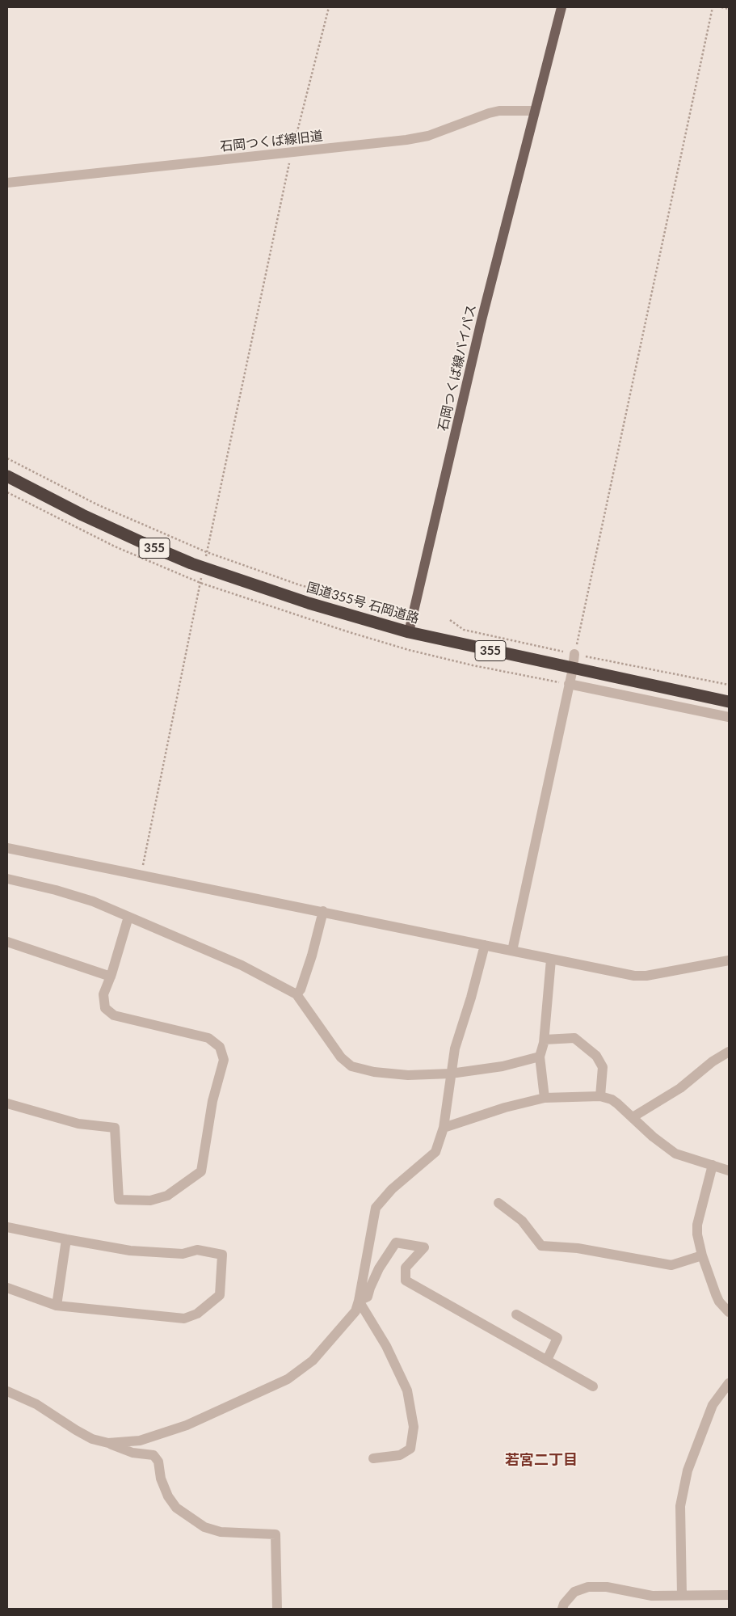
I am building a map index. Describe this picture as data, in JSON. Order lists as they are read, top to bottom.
{
  "streets": {
    "highway": ["355", "国道355号 石岡道路"],
    "main road": ["石岡つくば線バイパス"],
    "street": ["石岡つくば線旧道"]
  },
  "crossings": [
    ["石岡つくば線旧道", "石岡つくば線バイパス"],
    ["石岡つくば線バイパス", "国道355号 石岡道路"]
  ],
  "districts": ["若宮二丁目"]
}
